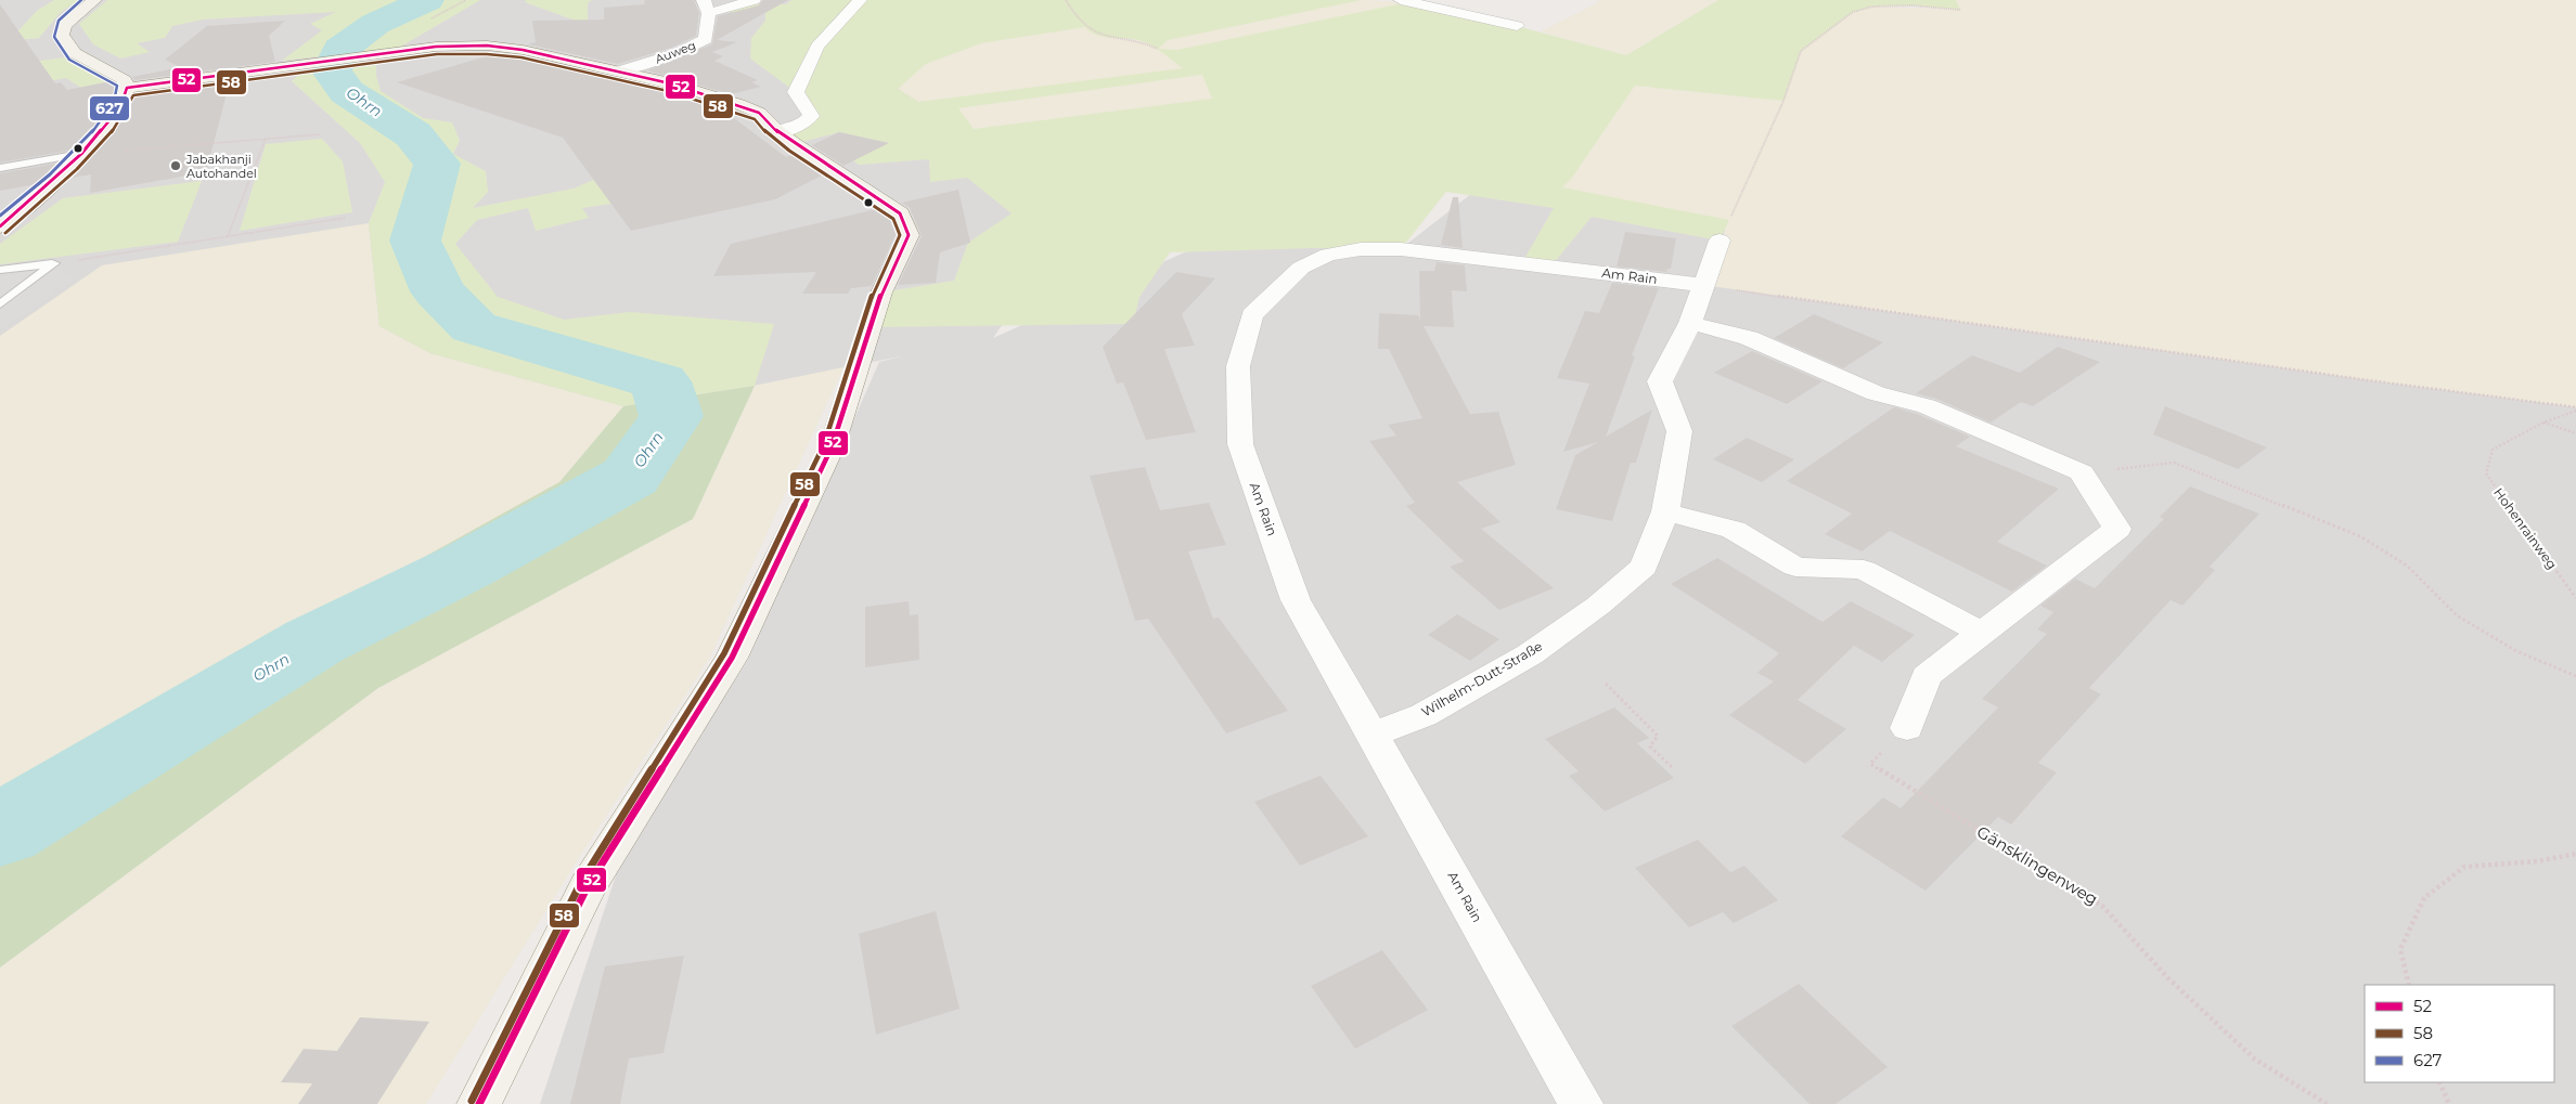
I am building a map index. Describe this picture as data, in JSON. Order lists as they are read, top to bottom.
{
  "streets": {
    "street": ["Auweg", "Am Rain", "Wilhelm-Dutt-Straße"],
    "path": ["Hohenrainweg", "Gänsklingenweg"]
  },
  "crossings": [
    ["Am Rain", "Wilhelm-Dutt-Straße"]
  ],
  "water": ["Ohrn"],
  "places": ["Jabakhanji Autohandel"],
  "lines": ["transit line 627", "transit line 52", "transit line 58"],
  "legend": ["52", "58", "627"]
}
